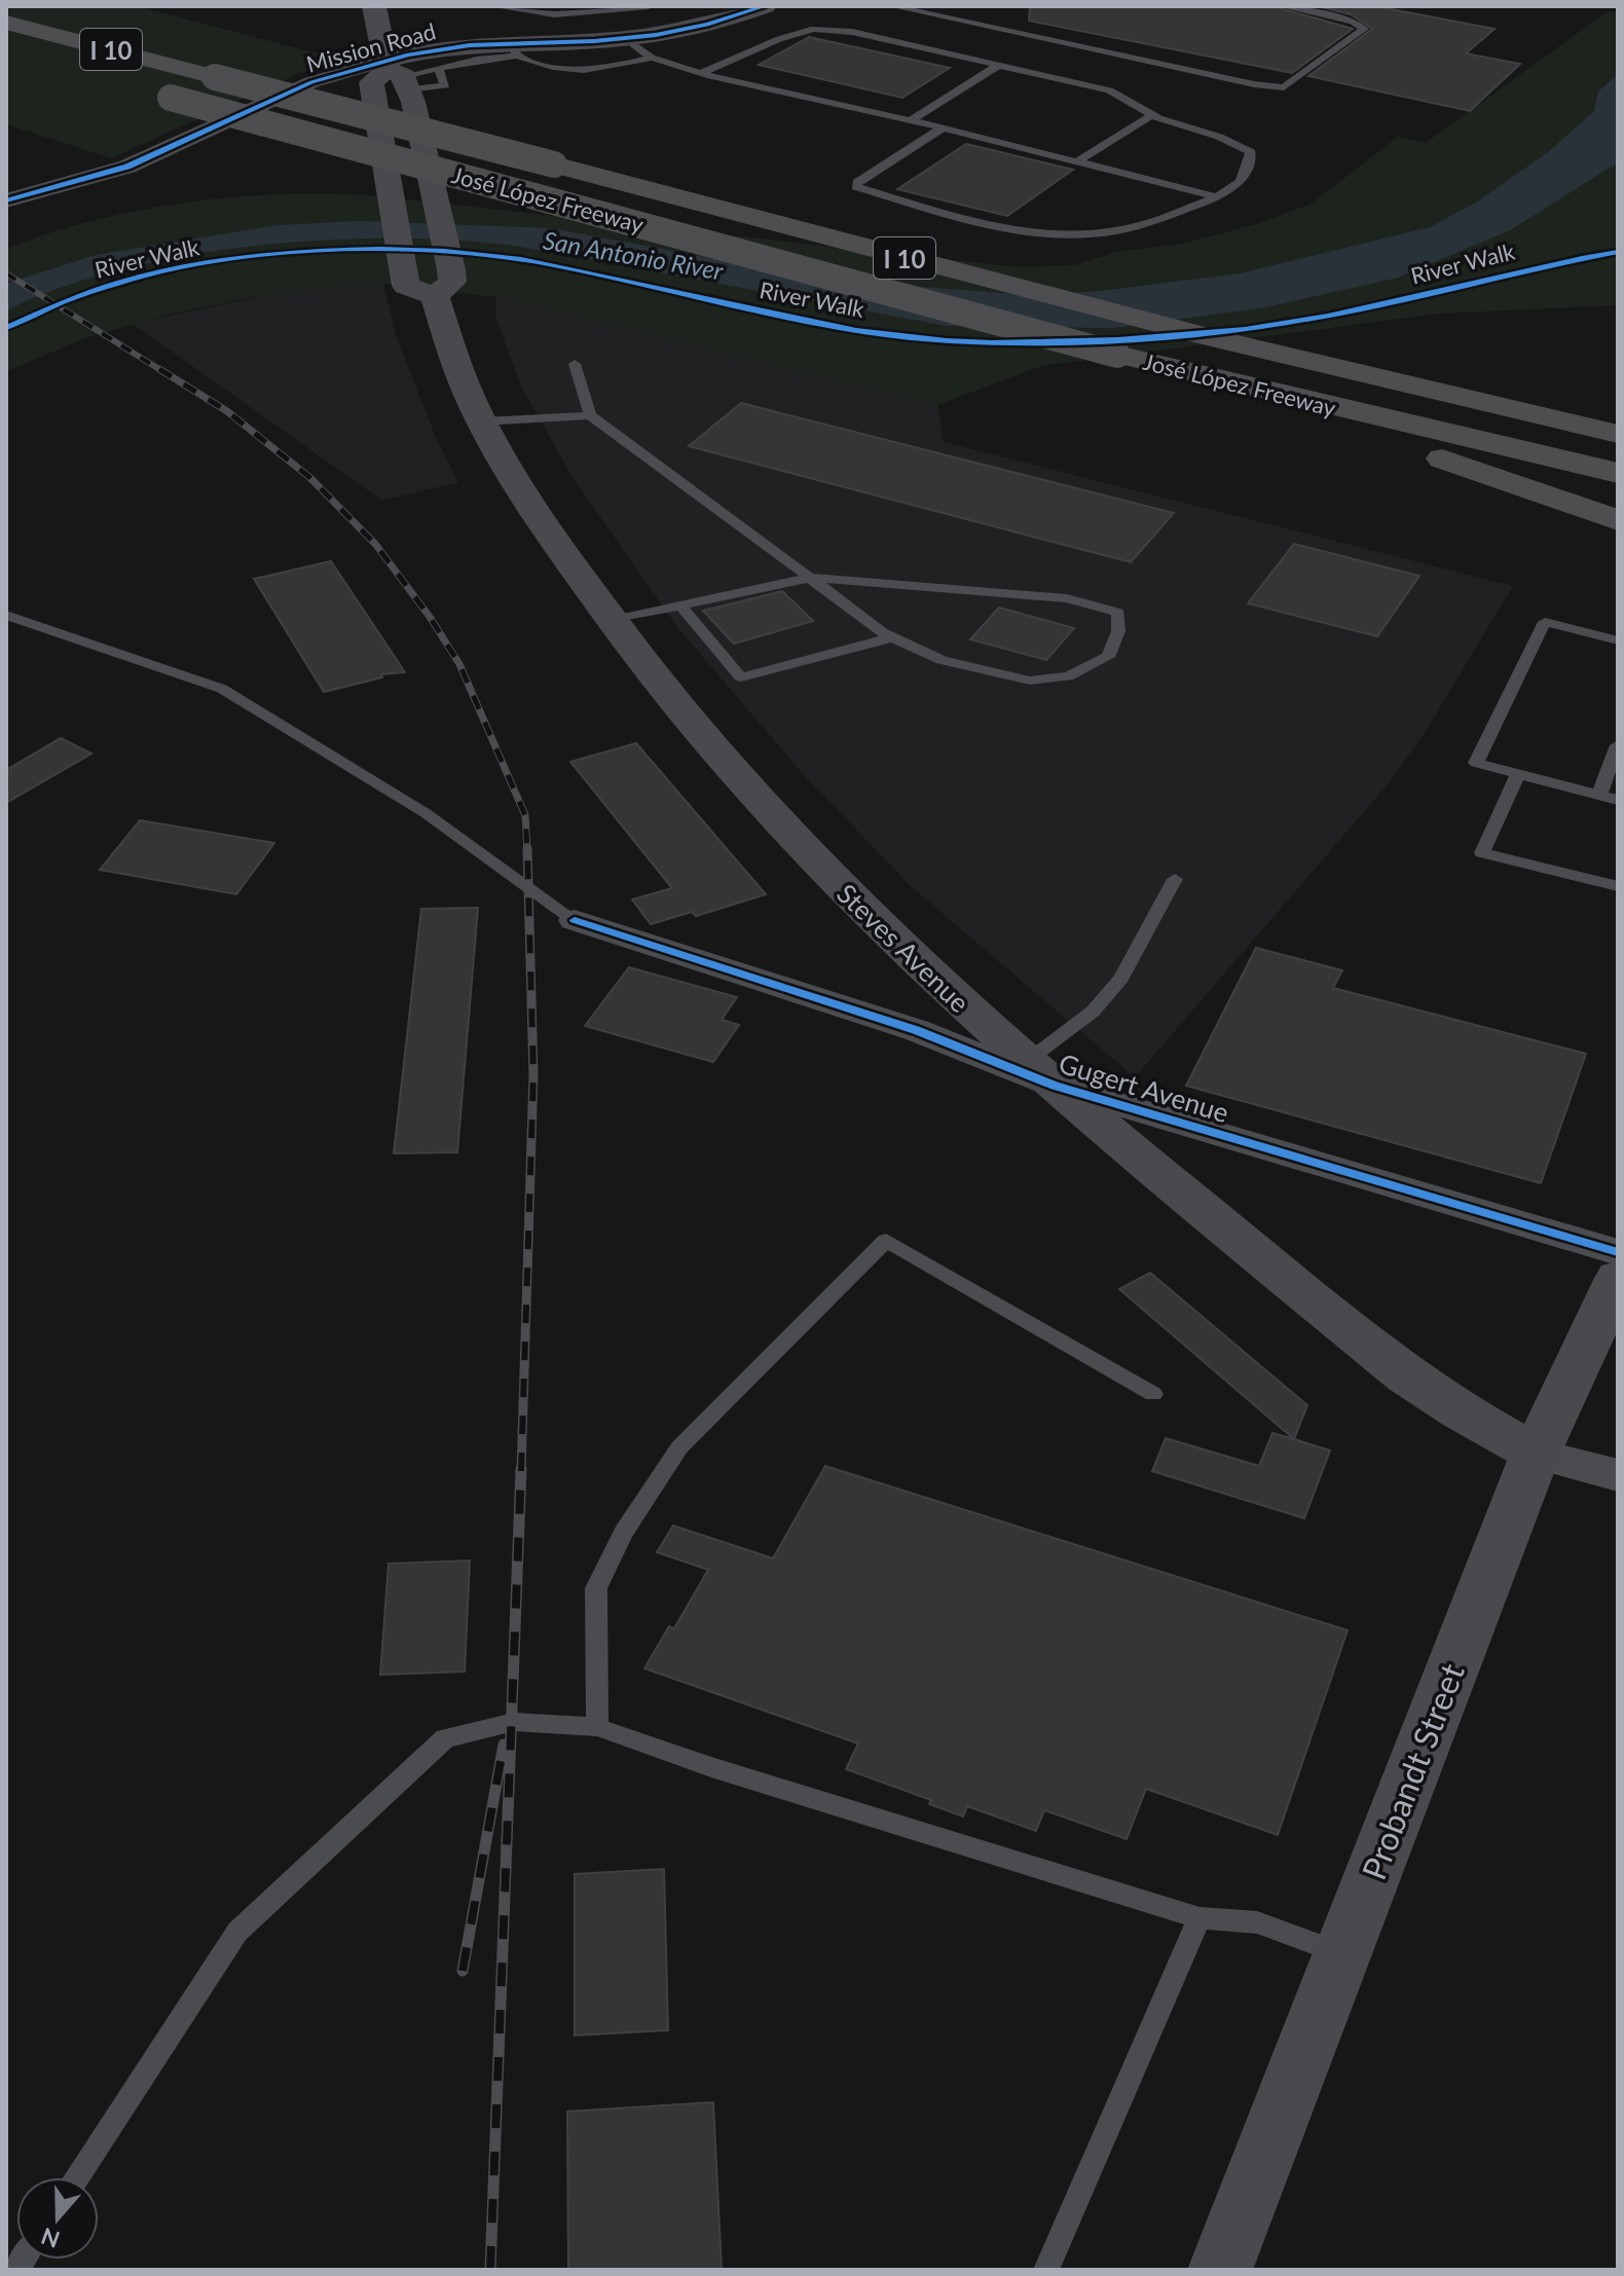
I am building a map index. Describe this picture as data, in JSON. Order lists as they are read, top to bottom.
{
  "streets": {
    "highway": ["I 10", "José López Freeway"],
    "main road": ["Mission Road", "Steves Avenue", "Probandt Street"],
    "street": ["Gugert Avenue"],
    "cycle path": ["River Walk"]
  },
  "crossings": [
    ["Mission Road", "Steves Avenue"],
    ["Steves Avenue", "Gugert Avenue"],
    ["Steves Avenue", "Probandt Street"]
  ],
  "water": ["San Antonio River"],
  "north": "bottom"
}
